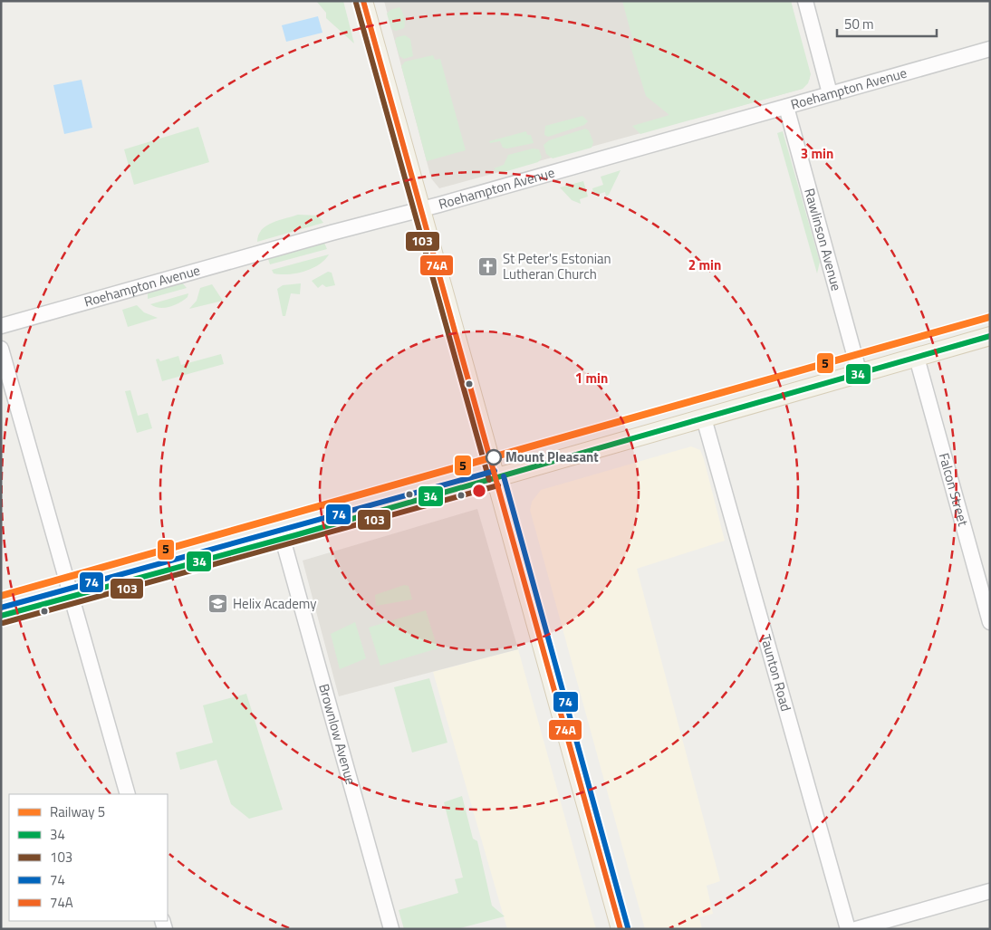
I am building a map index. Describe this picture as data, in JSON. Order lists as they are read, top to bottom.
{
  "streets": {
    "street": [
      "Roehampton Avenue",
      "Rawlinson Avenue",
      "Falcon Street",
      "Taunton Road",
      "Brownlow Avenue"
    ]
  },
  "crossings": [
    ["Roehampton Avenue", "Rawlinson Avenue"]
  ],
  "places": {
    "church": ["St Peter's Estonian Lutheran Church"],
    "other": ["Mount Pleasant"],
    "school or university": ["Helix Academy"]
  },
  "lines": [
    "transit line 74A",
    "transit line 103",
    "rail line 5",
    "transit line 34",
    "transit line 74"
  ],
  "legend": [
    "Railway 5",
    "34",
    "103",
    "74",
    "74A"
  ],
  "scale_bar": "50 m",
  "rings": ["3 min", "2 min", "1 min"]
}
